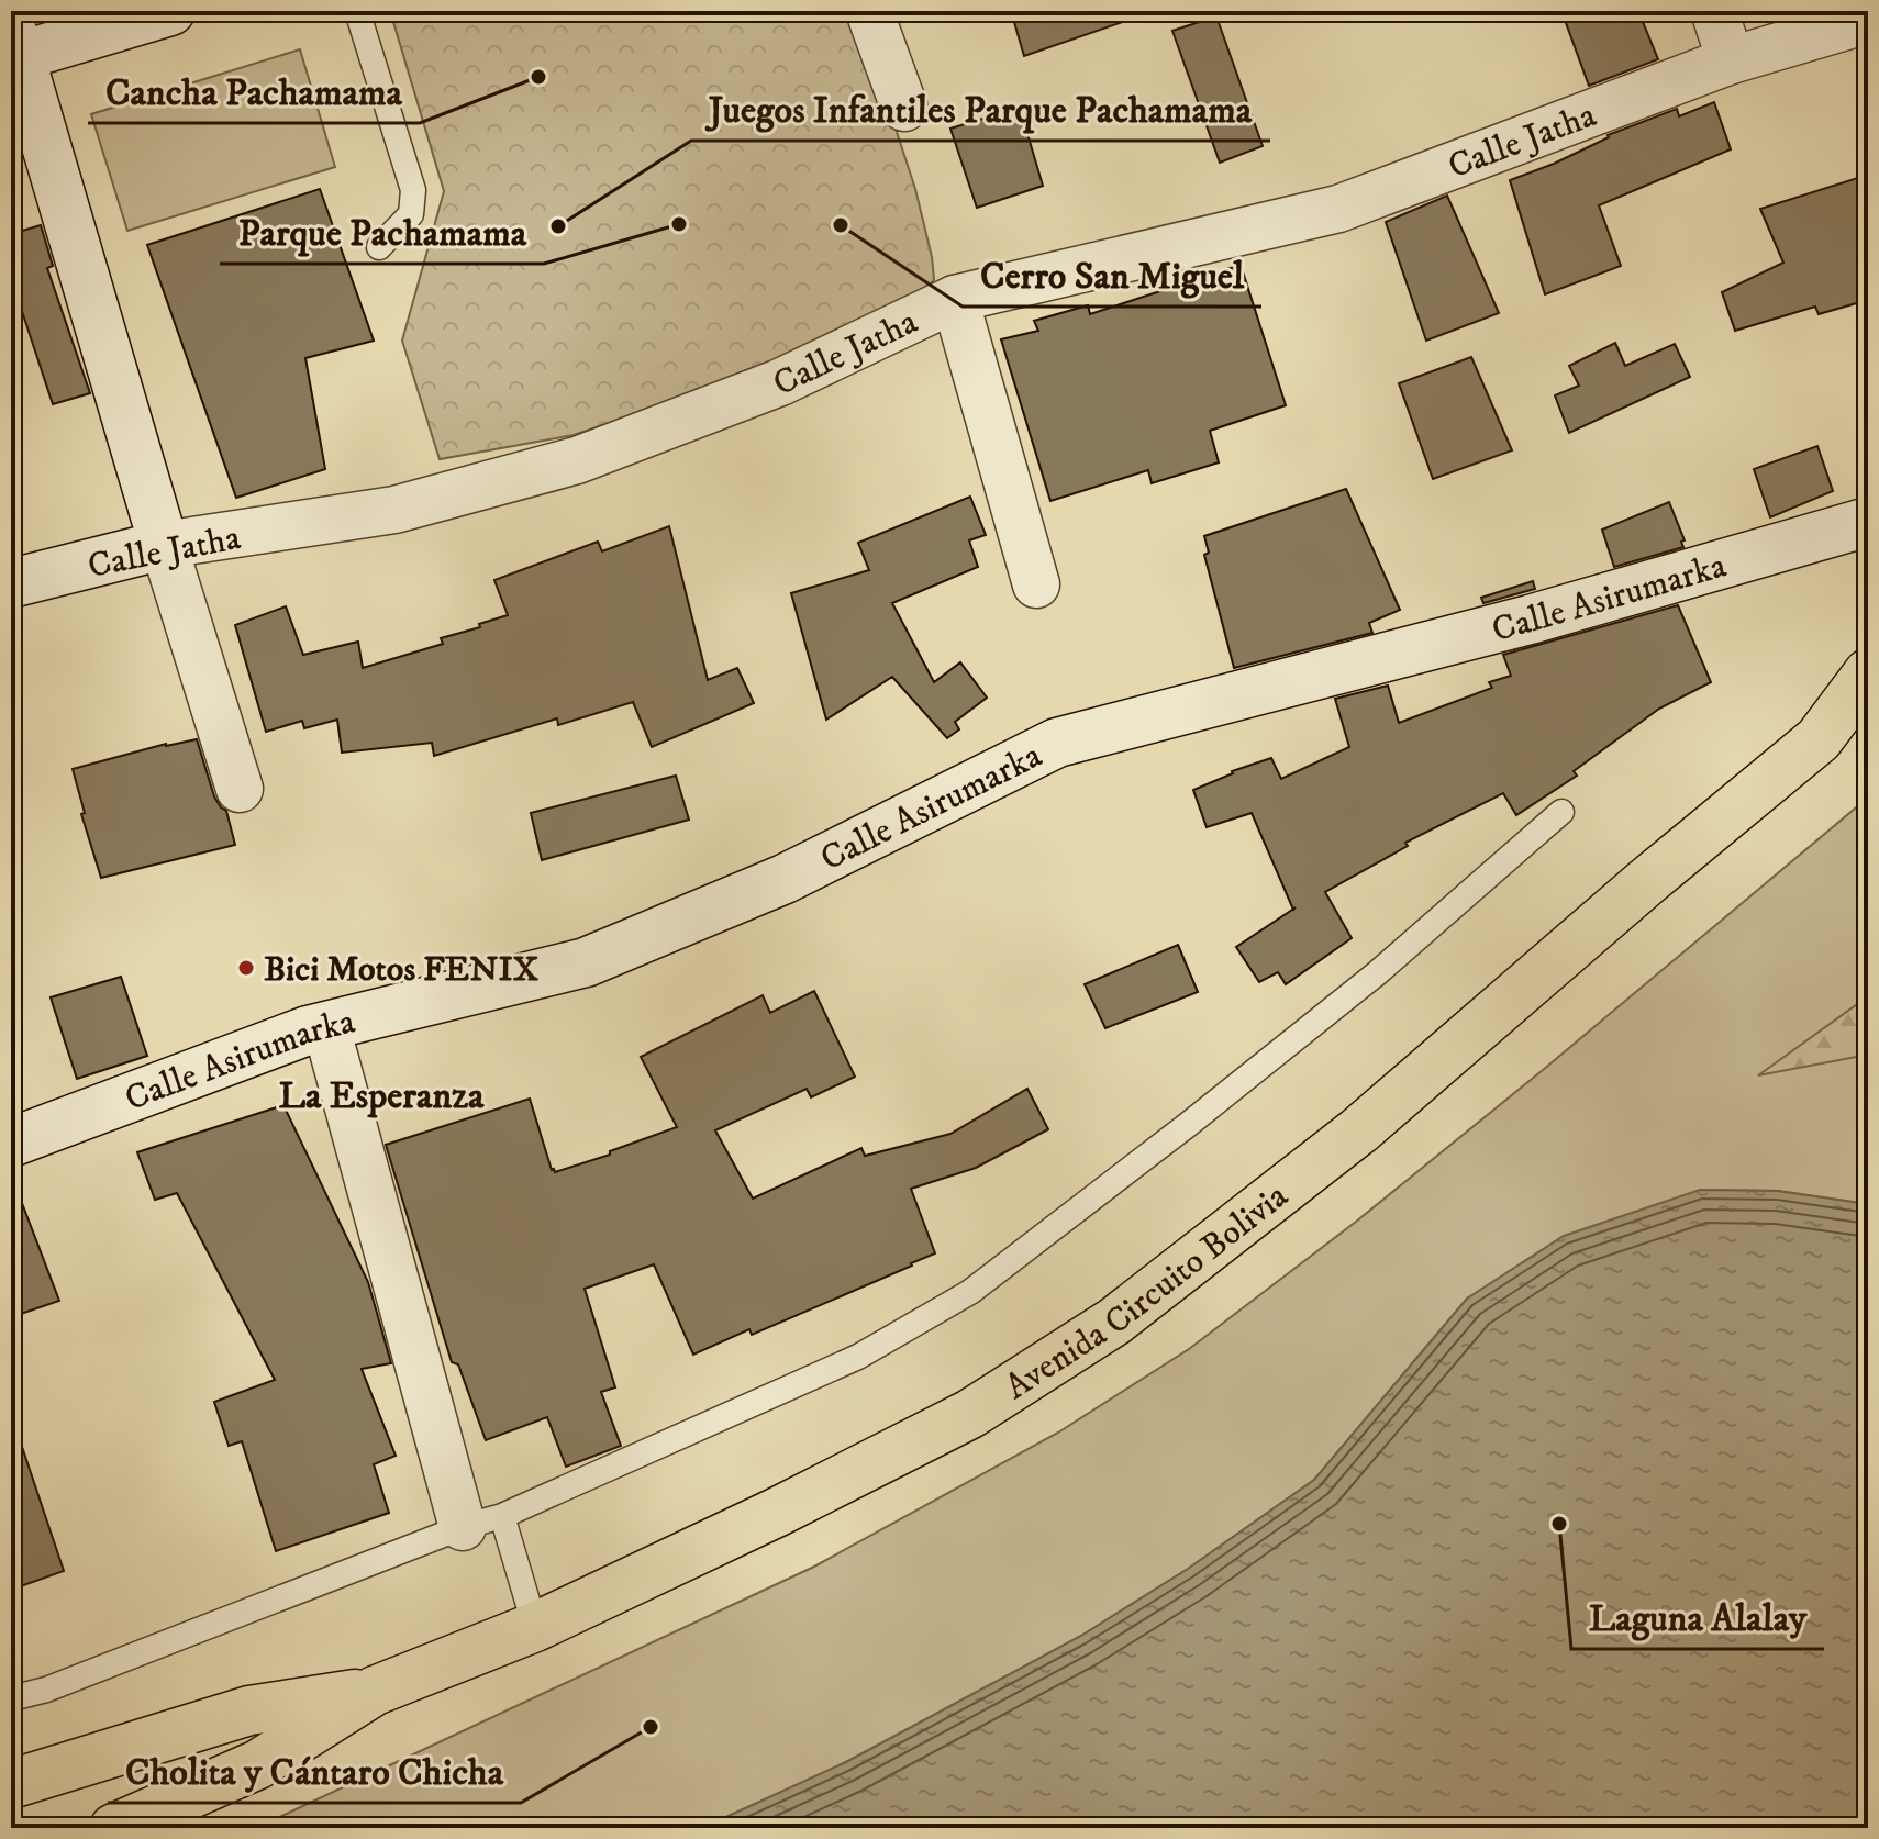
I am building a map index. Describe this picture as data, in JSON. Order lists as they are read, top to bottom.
{
  "streets": {
    "highway": ["Avenida Circuito Bolivia"],
    "street": ["Calle Jatha", "Calle Asirumarka"]
  },
  "districts": ["La Esperanza"],
  "places": [
    "Cancha Pachamama",
    "Parque Pachamama",
    "Cerro San Miguel",
    "Juegos Infantiles Parque Pachamama",
    "Bici Motos FENIX",
    "Laguna Alalay",
    "Cholita y Cántaro Chicha"
  ]
}
